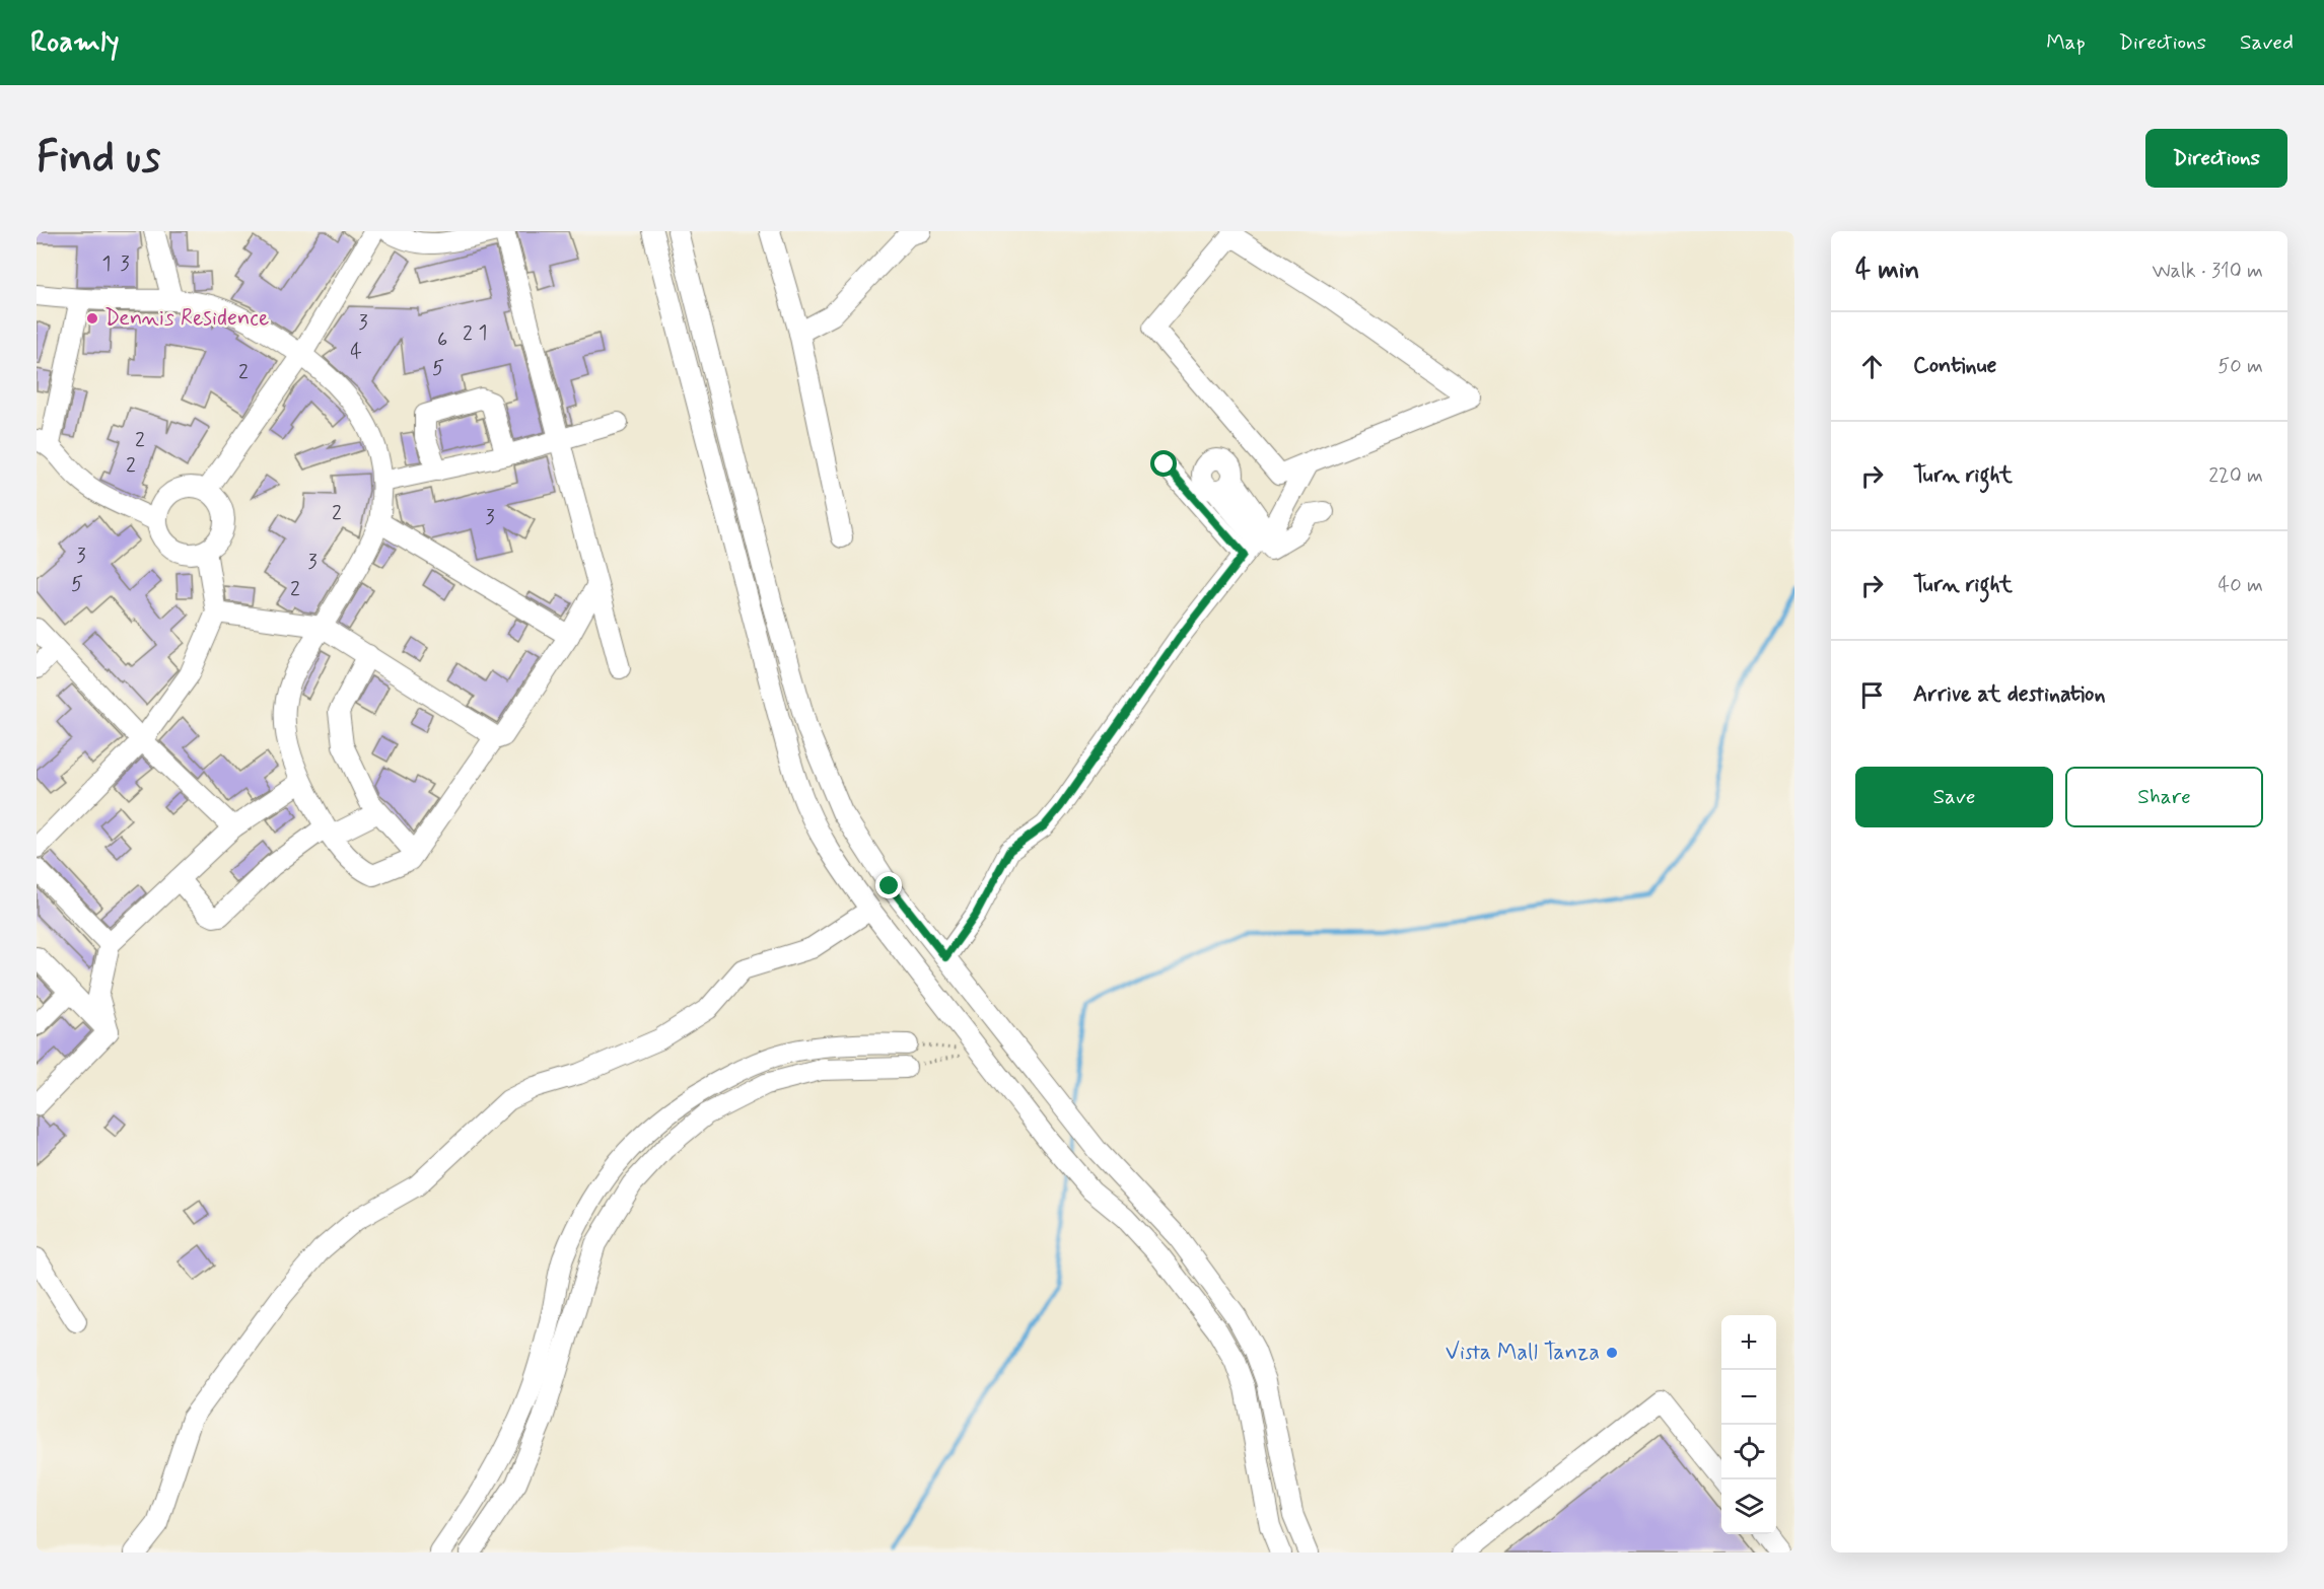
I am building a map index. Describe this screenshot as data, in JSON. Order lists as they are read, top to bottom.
{
  "places": ["Dennis Residence", "Vista Mall Tanza"],
  "house_numbers": [
    "1",
    "3",
    "3",
    "1",
    "2",
    "6",
    "4",
    "5",
    "2",
    "2",
    "2",
    "2",
    "3",
    "3",
    "3",
    "5",
    "2"
  ],
  "page": {
    "header": "Roamly",
    "nav": ["Map", "Directions", "Saved"],
    "buttons": [
      "Directions",
      ["Save", "Share"]
    ],
    "title": "Find us",
    "heading": ["4 min", "Walk · 310 m"],
    "list": [
      ["Continue", "50 m"],
      ["Turn right", "220 m"],
      ["Turn right", "40 m"],
      "Arrive at destination"
    ],
    "map_buttons": ["+", "−"]
  }
}
